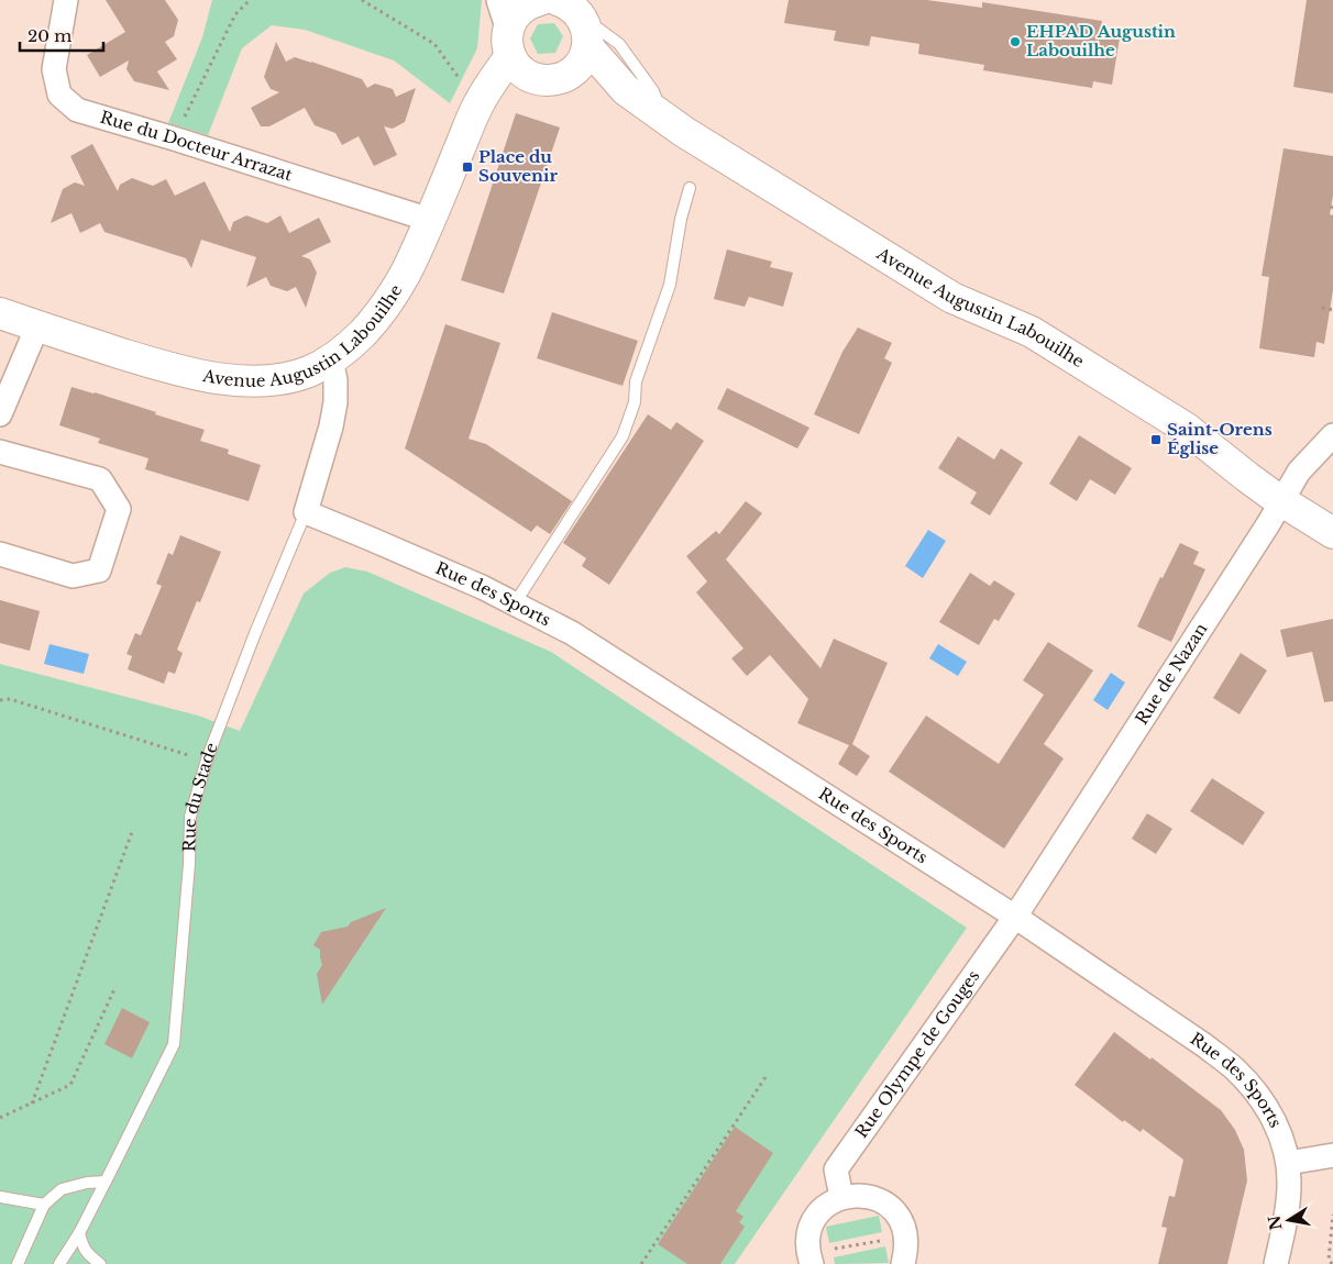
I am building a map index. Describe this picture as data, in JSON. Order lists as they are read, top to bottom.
{
  "streets": {
    "street": [
      "Rue du Docteur Arrazat",
      "Avenue Augustin Labouilhe",
      "Rue des Sports",
      "Rue de Nazan",
      "Rue du Stade",
      "Rue Olympe de Gouges"
    ]
  },
  "crossings": [
    ["Rue du Docteur Arrazat", "Avenue Augustin Labouilhe"],
    ["Avenue Augustin Labouilhe", "Rue de Nazan"],
    ["Avenue Augustin Labouilhe", "Rue du Stade"],
    ["Rue des Sports", "Rue de Nazan"],
    ["Rue des Sports", "Rue du Stade"],
    ["Rue des Sports", "Rue Olympe de Gouges"],
    ["Rue de Nazan", "Rue Olympe de Gouges"]
  ],
  "places": {
    "other": ["EHPAD Augustin Labouilhe"],
    "transit": ["Place du Souvenir", "Saint-Orens Église"]
  },
  "scale_bar": "20 m",
  "north": "left"
}
